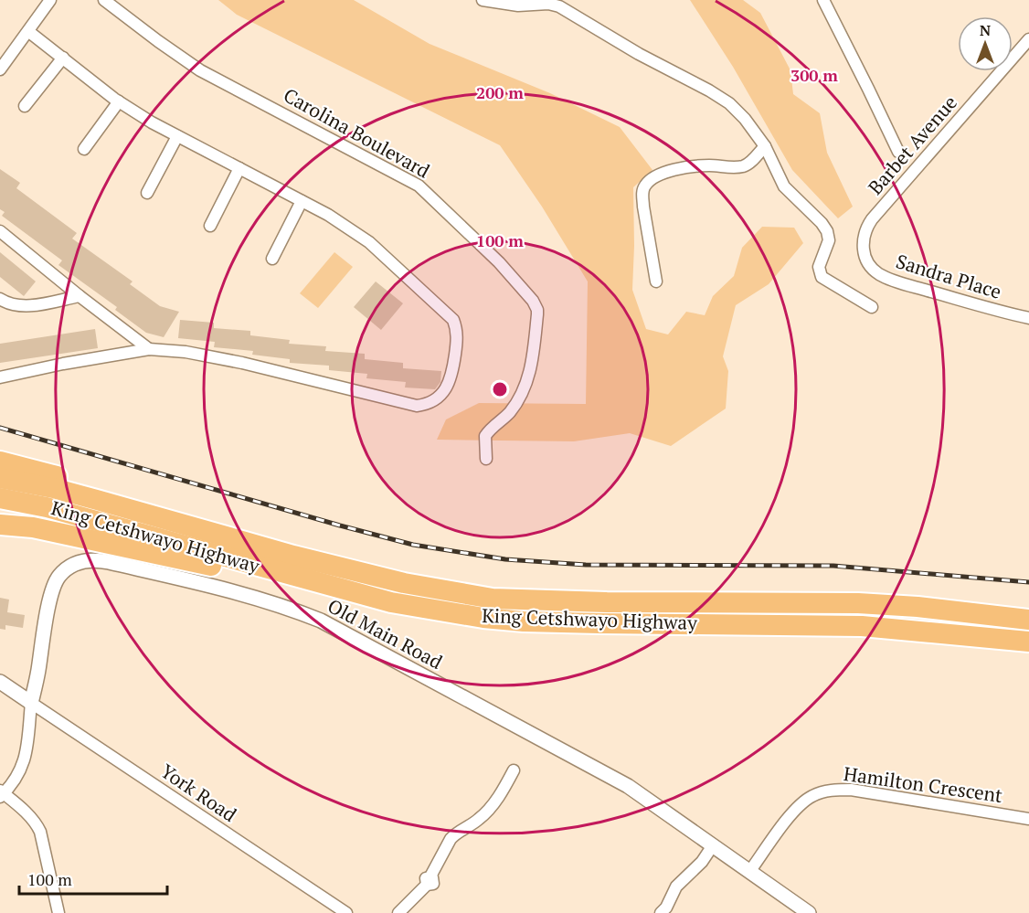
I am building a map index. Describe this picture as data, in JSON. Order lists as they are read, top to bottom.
{
  "streets": {
    "highway": ["King Cetshwayo Highway"],
    "street": [
      "Carolina Boulevard",
      "Barbet Avenue",
      "Sandra Place",
      "Old Main Road",
      "Hamilton Crescent",
      "York Road"
    ]
  },
  "crossings": [
    ["Barbet Avenue", "Sandra Place"],
    ["Old Main Road", "Hamilton Crescent"],
    ["Old Main Road", "York Road"]
  ],
  "scale_bar": "100 m",
  "north": "top",
  "rings": ["300 m", "200 m", "100 m"]
}
